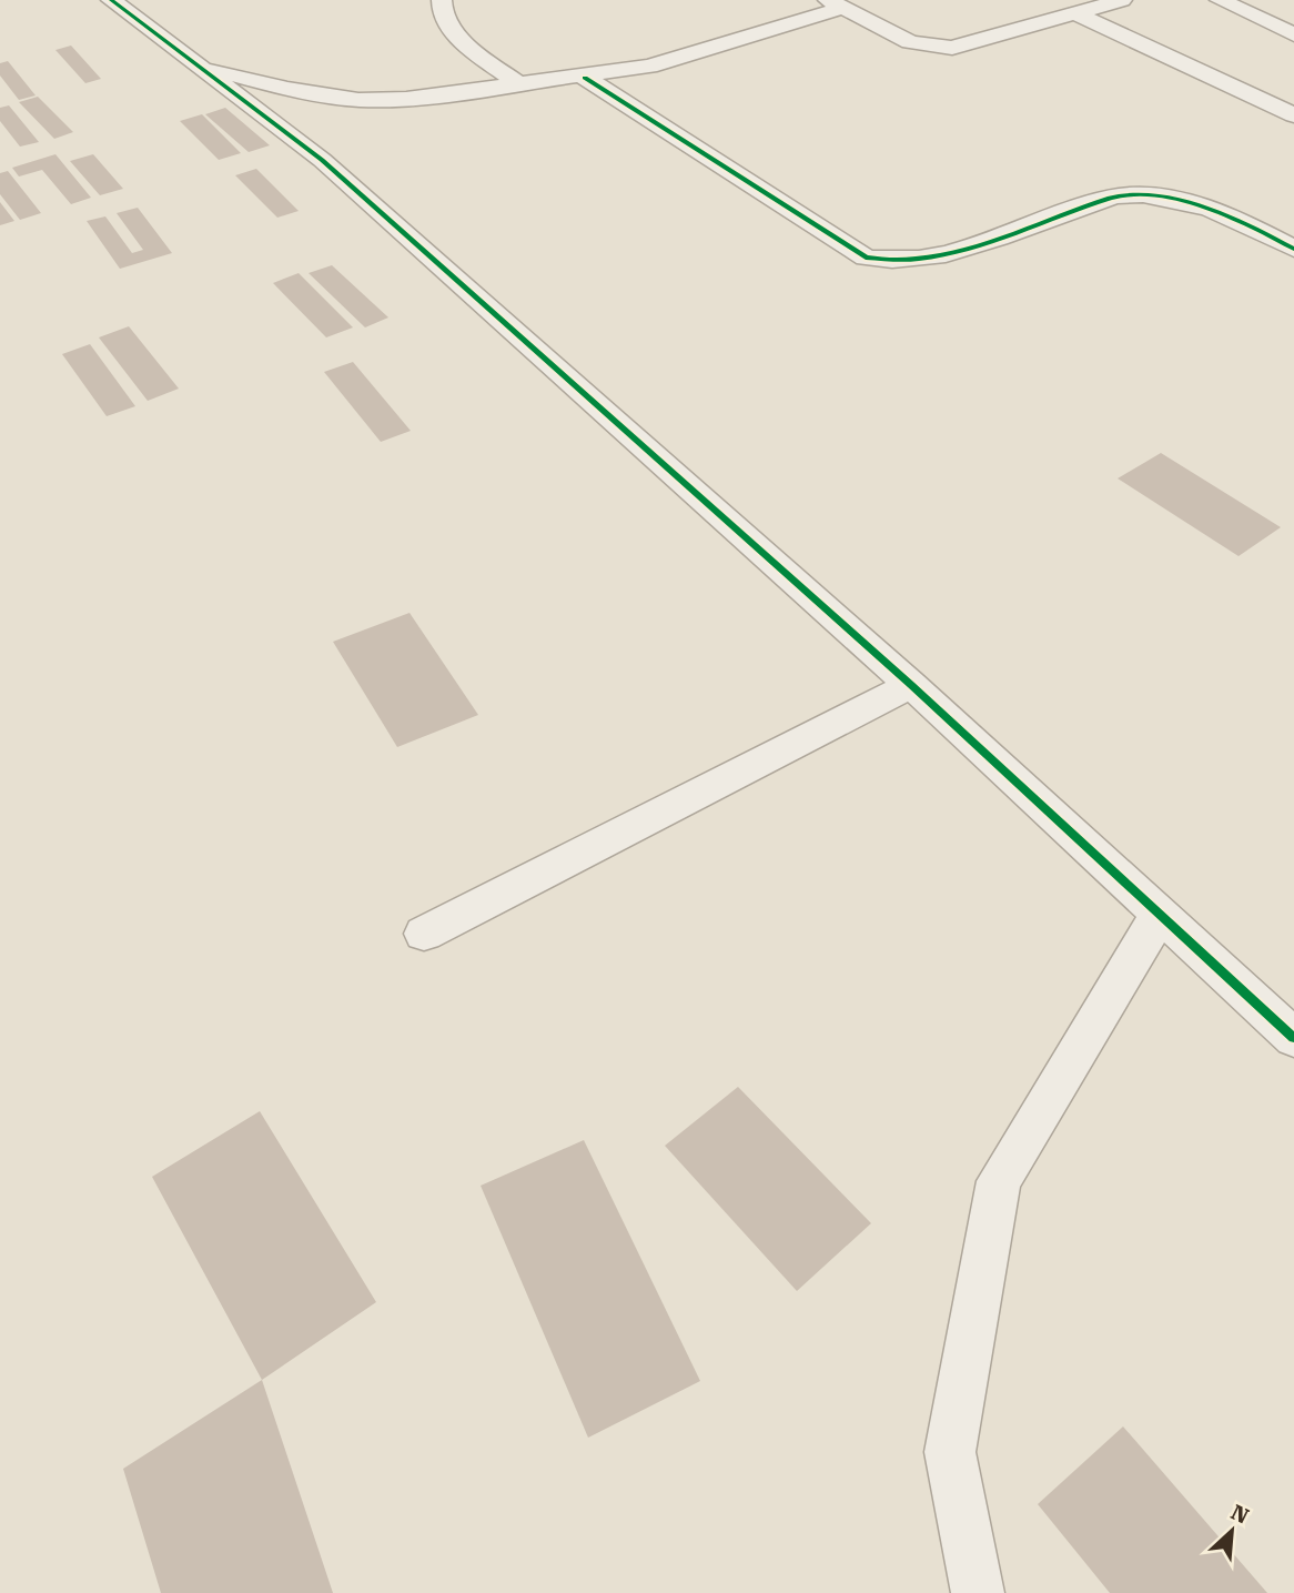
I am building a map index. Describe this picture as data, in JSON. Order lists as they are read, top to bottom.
{
  "north": "top right"
}
